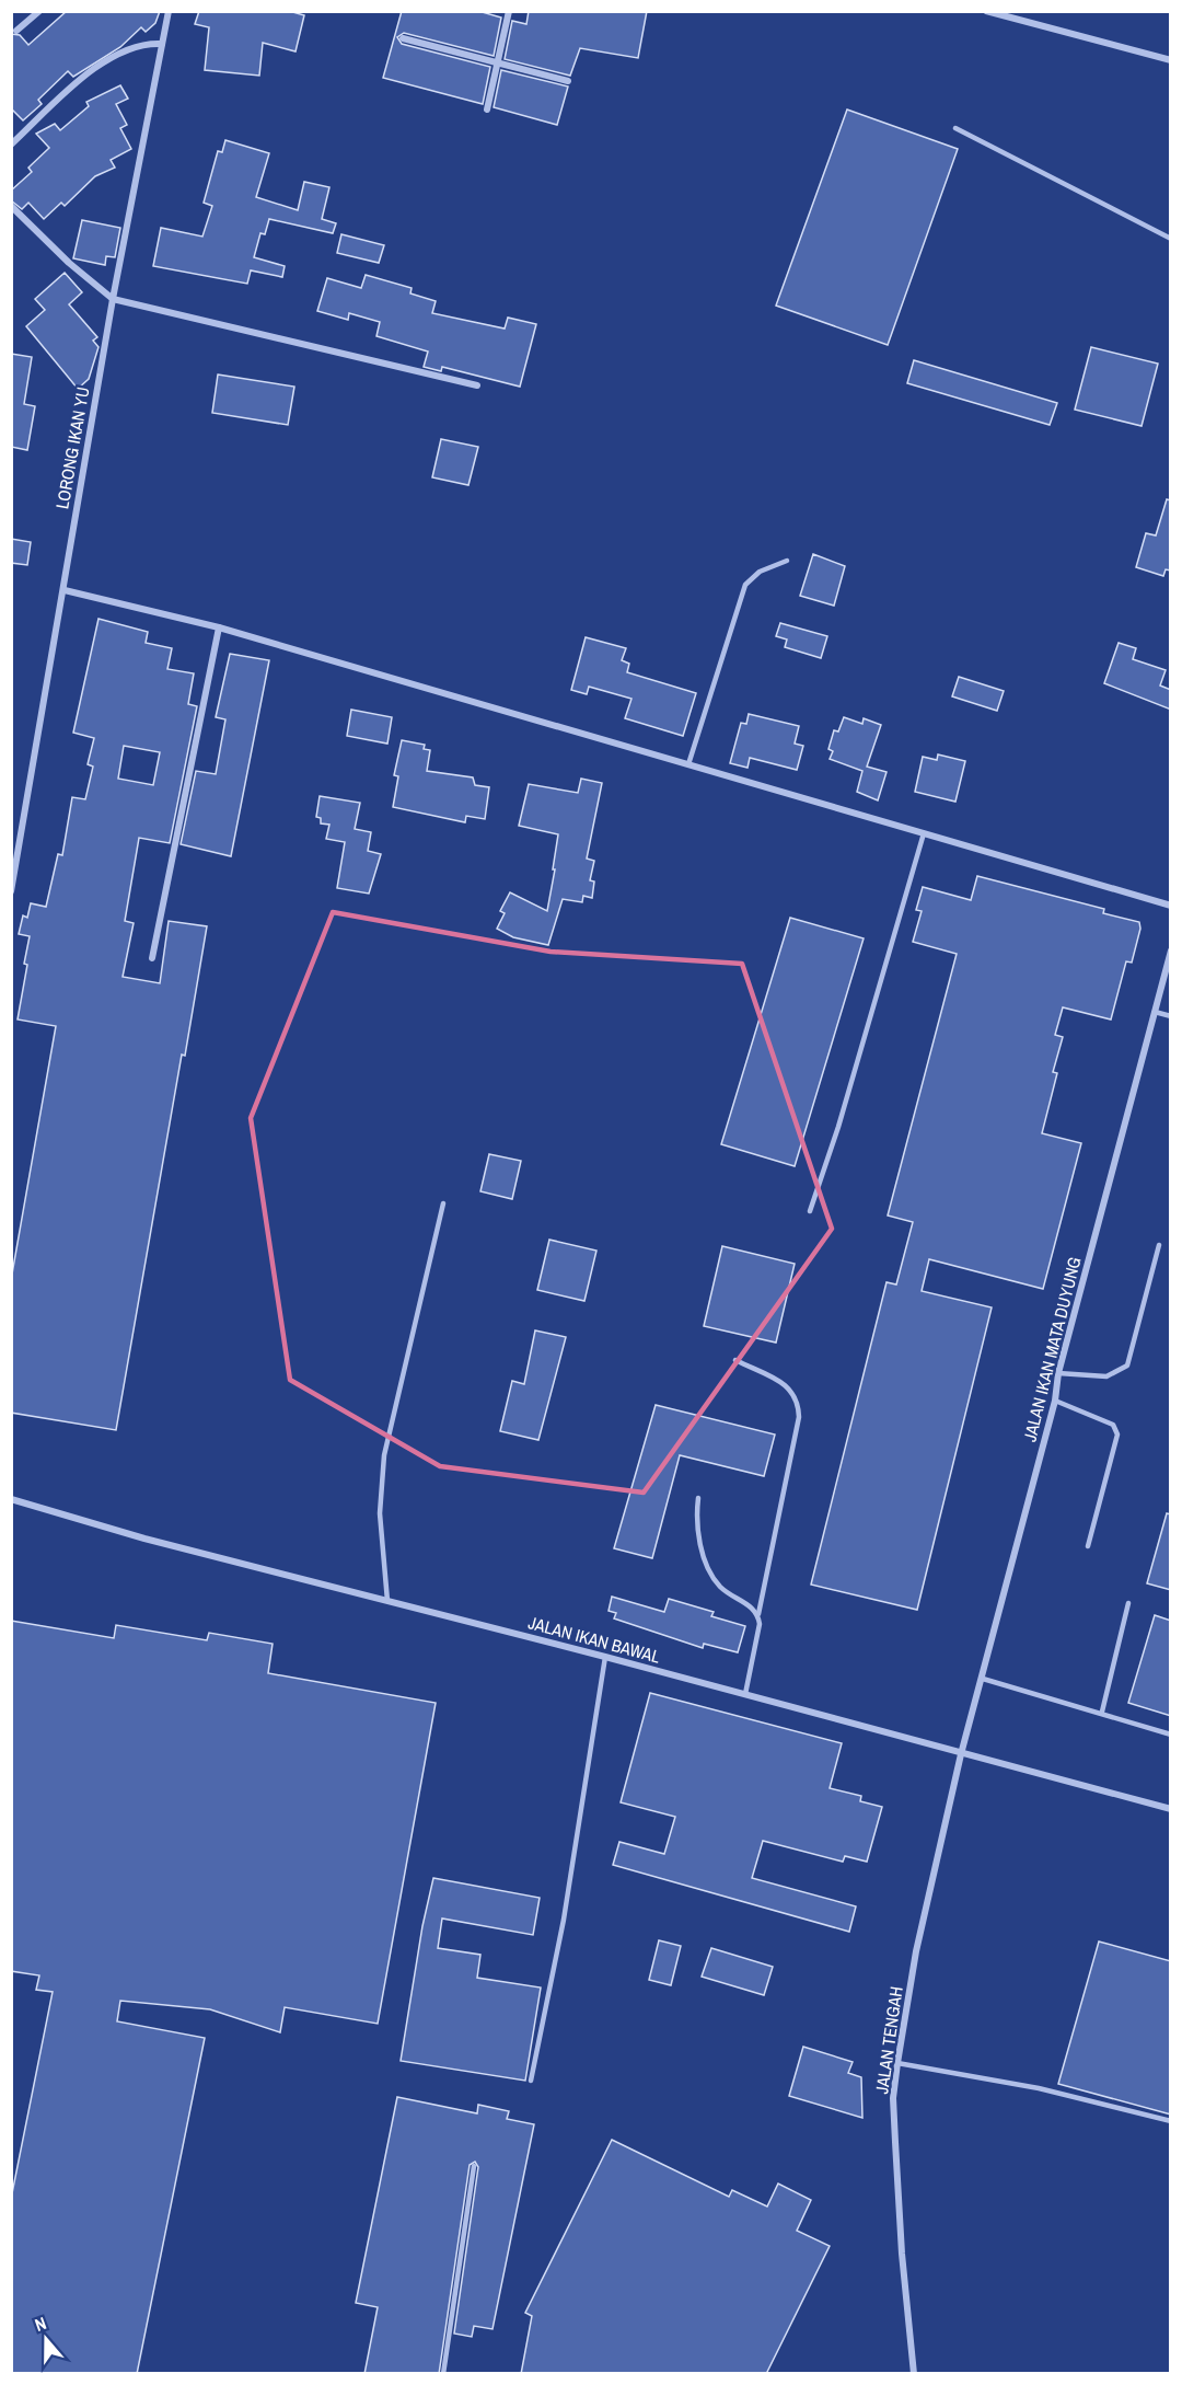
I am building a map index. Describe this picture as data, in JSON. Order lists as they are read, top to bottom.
{
  "streets": {
    "street": [
      "LORONG IKAN YU",
      "JALAN IKAN MATA DUYUNG",
      "JALAN IKAN BAWAL",
      "JALAN TENGAH"
    ]
  },
  "crossings": [
    ["JALAN IKAN MATA DUYUNG", "JALAN IKAN BAWAL"],
    ["JALAN IKAN MATA DUYUNG", "JALAN TENGAH"],
    ["JALAN IKAN BAWAL", "JALAN TENGAH"]
  ],
  "north": "top"
}
